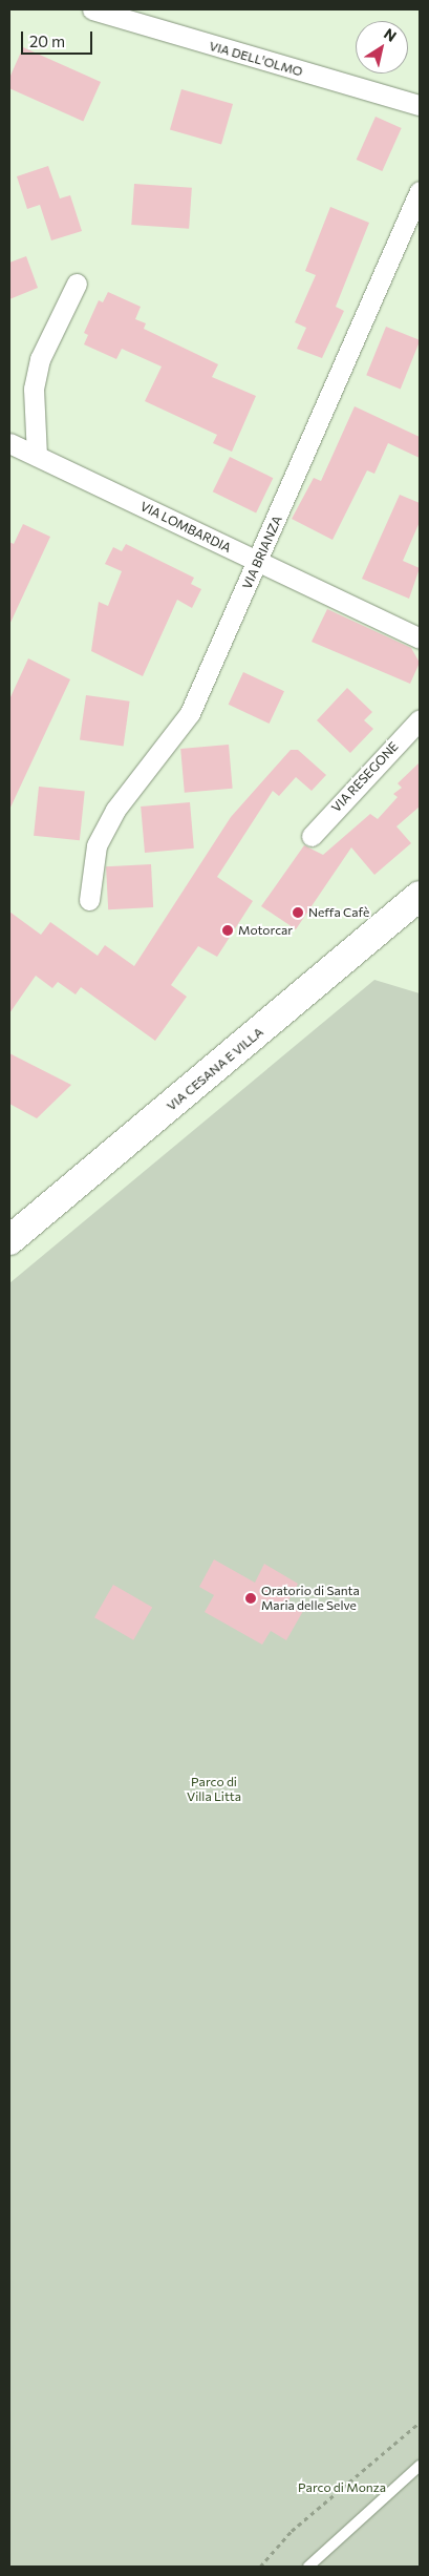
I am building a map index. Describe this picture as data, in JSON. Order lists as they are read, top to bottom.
{
  "streets": {
    "main road": ["VIA CESANA E VILLA"],
    "street": [
      "VIA DELL'OLMO",
      "VIA LOMBARDIA",
      "VIA BRIANZA",
      "VIA RESEGONE"
    ]
  },
  "crossings": [
    ["VIA LOMBARDIA", "VIA BRIANZA"]
  ],
  "parks": ["Parco di Villa Litta", "Parco di Monza"],
  "places": ["Neffa Cafè", "Motorcar", "Oratorio di Santa Maria delle Selve"],
  "scale_bar": "20 m",
  "north": "top right"
}
